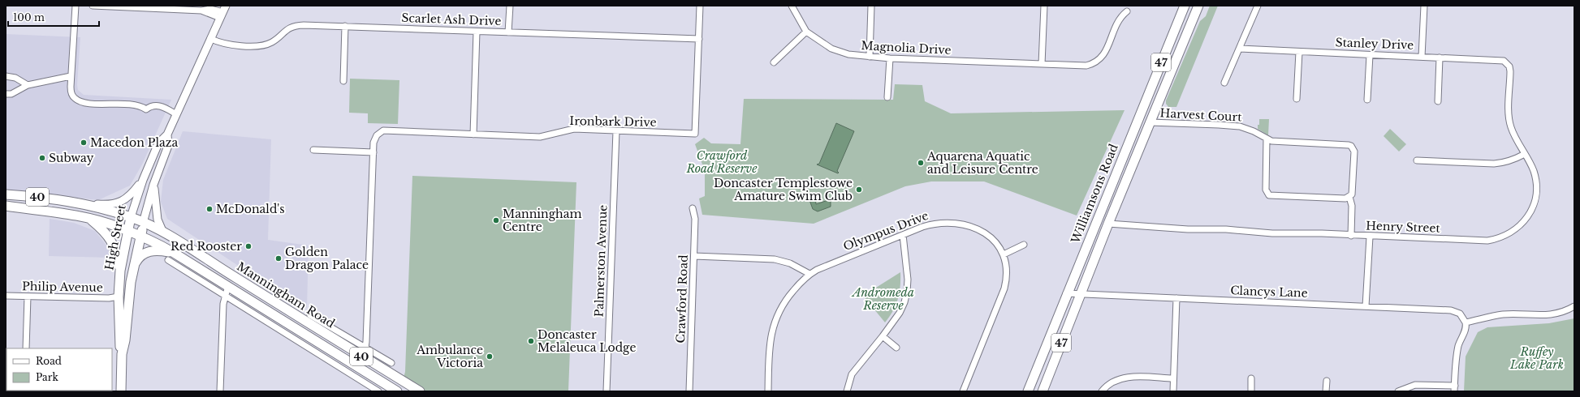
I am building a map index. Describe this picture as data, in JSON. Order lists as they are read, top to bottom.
{
  "streets": {
    "main road": [
      "47",
      "Williamsons Road",
      "40",
      "High Street",
      "Manningham Road"
    ],
    "street": [
      "Scarlet Ash Drive",
      "Stanley Drive",
      "Magnolia Drive",
      "Harvest Court",
      "Ironbark Drive",
      "Henry Street",
      "Olympus Drive",
      "Palmerston Avenue",
      "Philip Avenue",
      "Clancys Lane",
      "Crawford Road"
    ]
  },
  "crossings": [
    ["Scarlet Ash Drive", "Ironbark Drive"],
    ["Scarlet Ash Drive", "High Street"],
    ["Stanley Drive", "Henry Street"],
    ["Harvest Court", "Williamsons Road"],
    ["Harvest Court", "Henry Street"],
    ["Ironbark Drive", "Palmerston Avenue"],
    ["Williamsons Road", "Henry Street"],
    ["Williamsons Road", "Clancys Lane"],
    ["High Street", "Philip Avenue"],
    ["High Street", "Manningham Road"]
  ],
  "parks": ["Crawford Road Reserve", "Andromeda Reserve", "Ruffey Lake Park"],
  "places": [
    "Macedon Plaza",
    "Subway",
    "Aquarena Aquatic and Leisure Centre",
    "Doncaster Templestowe Amature Swim Club",
    "McDonald's",
    "Manningham Centre",
    "Red Rooster",
    "Golden Dragon Palace",
    "Doncaster Melaleuca Lodge",
    "Ambulance Victoria"
  ],
  "legend": ["Road", "Park"],
  "scale_bar": "100 m"
}
